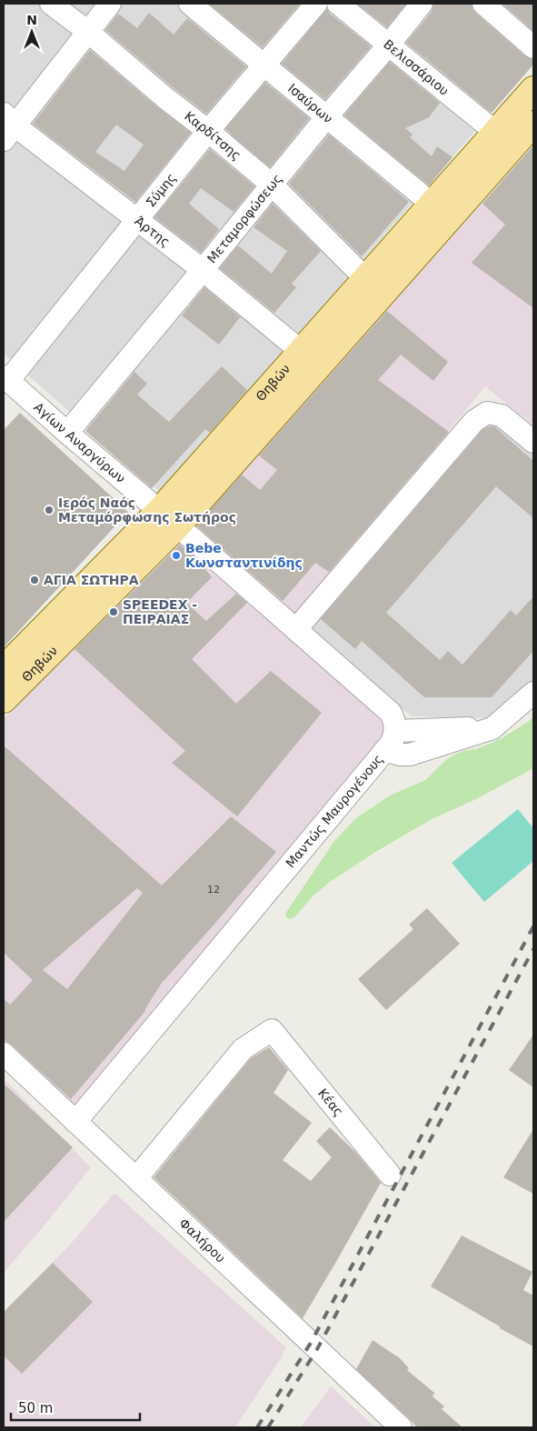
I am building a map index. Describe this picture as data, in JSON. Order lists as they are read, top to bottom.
{
  "streets": {
    "main road": ["Θηβών"],
    "street": [
      "Βελισσάριου",
      "Ισαύρων",
      "Καρδίτσης",
      "Σύμης",
      "Μεταμορφώσεως",
      "Άρτης",
      "Αγίων Αναργύρων",
      "Μαντώς Μαυρογένους",
      "Κέας",
      "Φαλήρου"
    ]
  },
  "crossings": [
    ["Βελισσάριου", "Μεταμορφώσεως"],
    ["Βελισσάριου", "Θηβών"],
    ["Ισαύρων", "Σύμης"],
    ["Ισαύρων", "Μεταμορφώσεως"],
    ["Ισαύρων", "Θηβών"],
    ["Καρδίτσης", "Σύμης"],
    ["Καρδίτσης", "Μεταμορφώσεως"],
    ["Καρδίτσης", "Θηβών"],
    ["Σύμης", "Άρτης"],
    ["Σύμης", "Αγίων Αναργύρων"],
    ["Μεταμορφώσεως", "Άρτης"],
    ["Μεταμορφώσεως", "Αγίων Αναργύρων"],
    ["Άρτης", "Θηβών"],
    ["Θηβών", "Αγίων Αναργύρων"],
    ["Μαντώς Μαυρογένους", "Φαλήρου"],
    ["Κέας", "Φαλήρου"]
  ],
  "places": [
    "Ιερός Ναός Μεταμόρφωσης Σωτήρος",
    "Bebe Κωνσταντινίδης",
    "ΑΓΙΑ ΣΩΤΗΡΑ",
    "SPEEDEX - ΠΕΙΡΑΙΑΣ"
  ],
  "house_numbers": ["12"],
  "scale_bar": "50 m",
  "north": "top"
}
